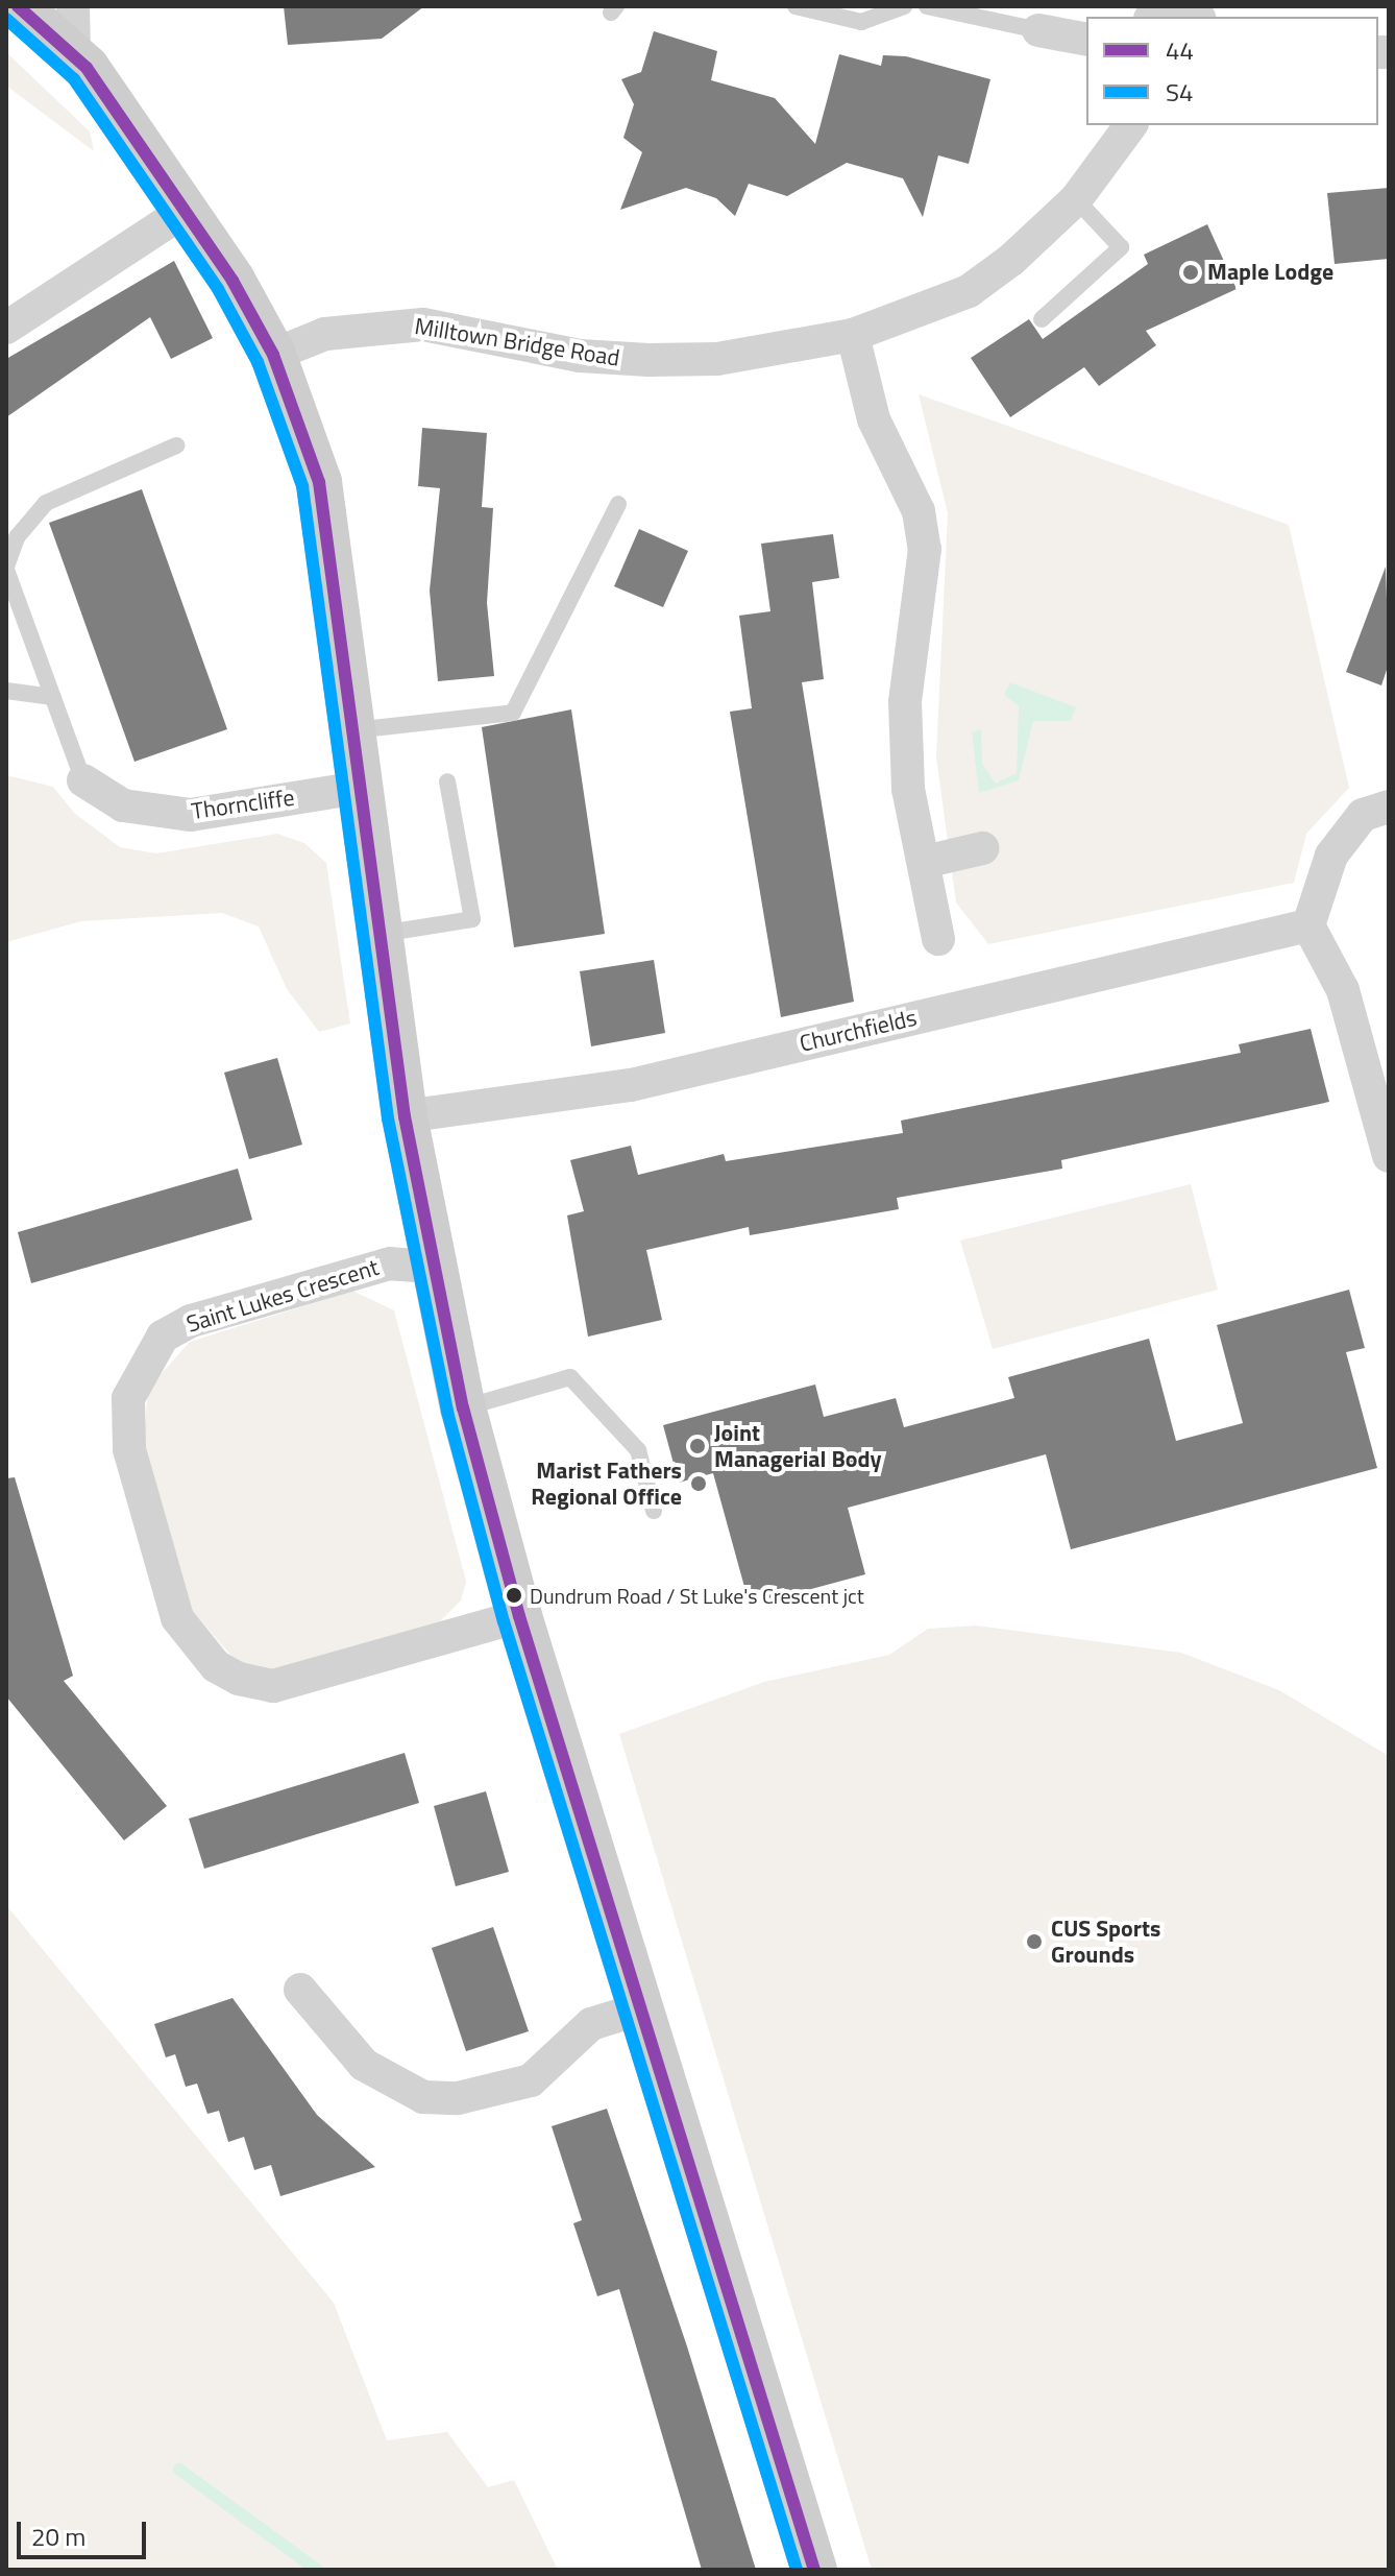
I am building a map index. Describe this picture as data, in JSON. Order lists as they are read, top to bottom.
{
  "streets": {
    "street": [
      "Milltown Bridge Road",
      "Thorncliffe",
      "Churchfields",
      "Saint Lukes Crescent"
    ]
  },
  "places": [
    "Maple Lodge",
    "Joint Managerial Body",
    "Marist Fathers Regional Office",
    "Dundrum Road / St Luke's Crescent jct",
    "CUS Sports Grounds"
  ],
  "lines": ["transit line 44", "transit line S4"],
  "legend": ["44", "S4"],
  "scale_bar": "20 m"
}
